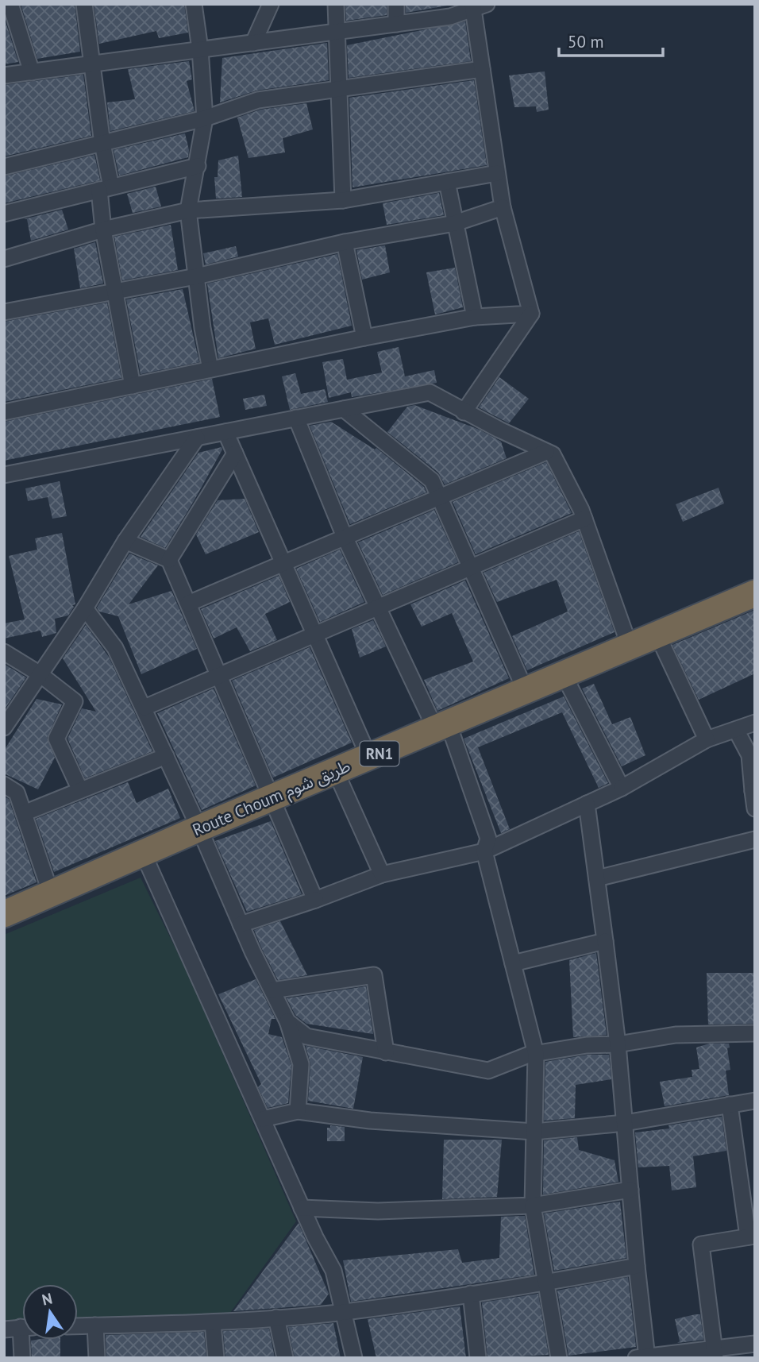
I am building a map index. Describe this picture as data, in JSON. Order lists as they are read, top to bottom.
{
  "streets": {
    "highway": ["RN1", "Route Choum طريق شوم"]
  },
  "scale_bar": "50 m",
  "north": "top"
}
